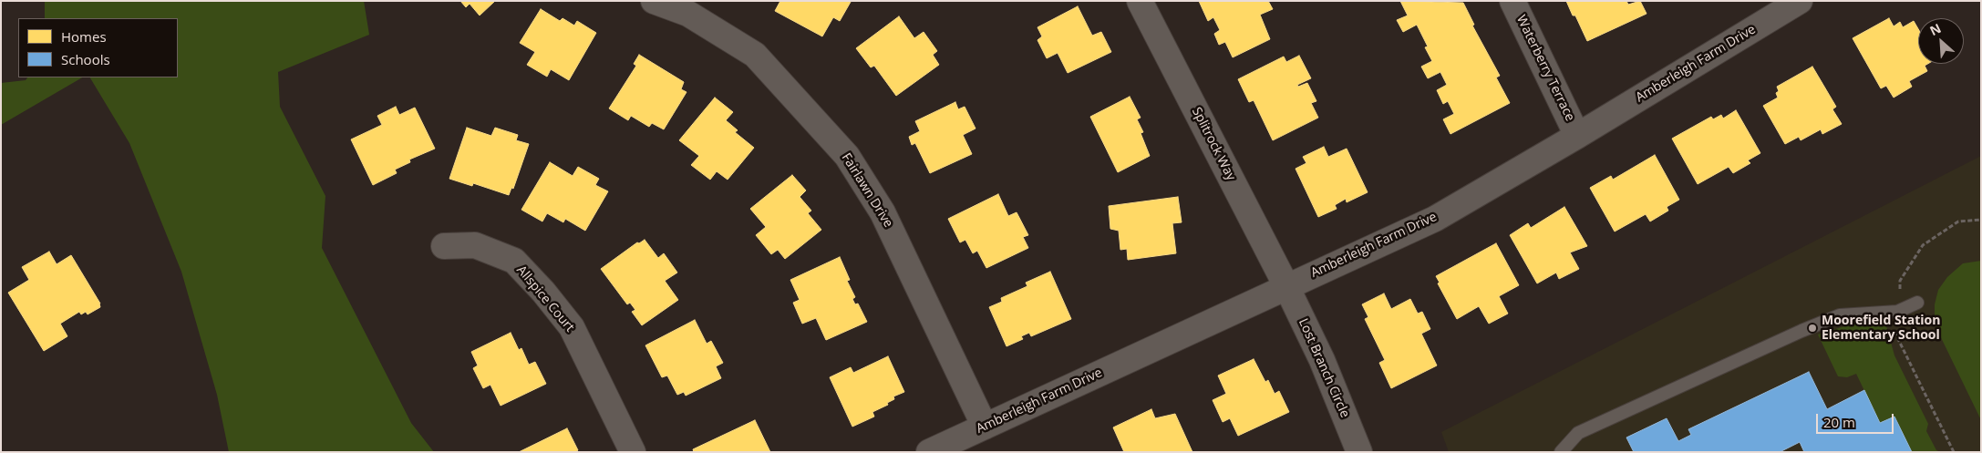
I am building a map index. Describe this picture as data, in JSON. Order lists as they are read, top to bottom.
{
  "streets": {
    "street": [
      "Amberleigh Farm Drive",
      "Waterberry Terrace",
      "Splitrock Way",
      "Fairlawn Drive",
      "Allspice Court",
      "Lost Branch Circle"
    ]
  },
  "crossings": [
    ["Amberleigh Farm Drive", "Waterberry Terrace"],
    ["Amberleigh Farm Drive", "Splitrock Way"],
    ["Amberleigh Farm Drive", "Fairlawn Drive"],
    ["Amberleigh Farm Drive", "Lost Branch Circle"],
    ["Splitrock Way", "Lost Branch Circle"]
  ],
  "places": ["Moorefield Station Elementary School"],
  "legend": ["Homes", "Schools"],
  "scale_bar": "20 m",
  "north": "top left"
}
